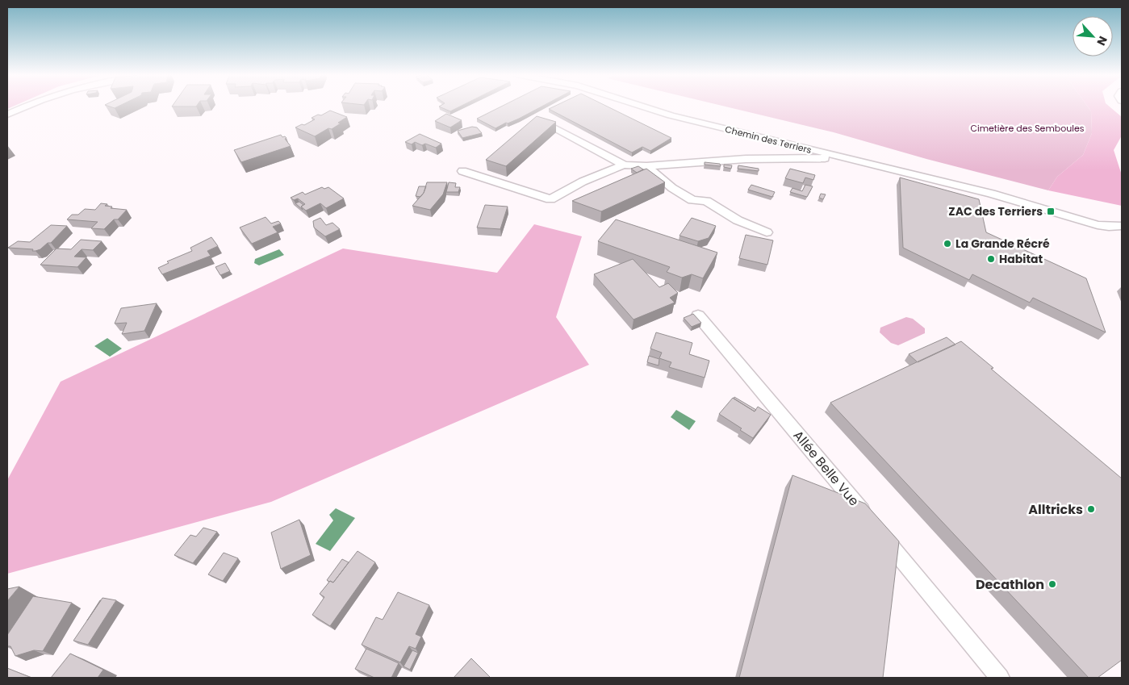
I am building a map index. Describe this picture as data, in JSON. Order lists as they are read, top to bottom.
{
  "streets": {
    "street": ["Chemin des Terriers", "Allée Belle Vue"]
  },
  "parks": ["Cimetière des Semboules"],
  "places": {
    "transit": ["ZAC des Terriers"],
    "other": [
      "La Grande Récré",
      "Habitat",
      "Alltricks",
      "Decathlon"
    ]
  },
  "north": "bottom right"
}
